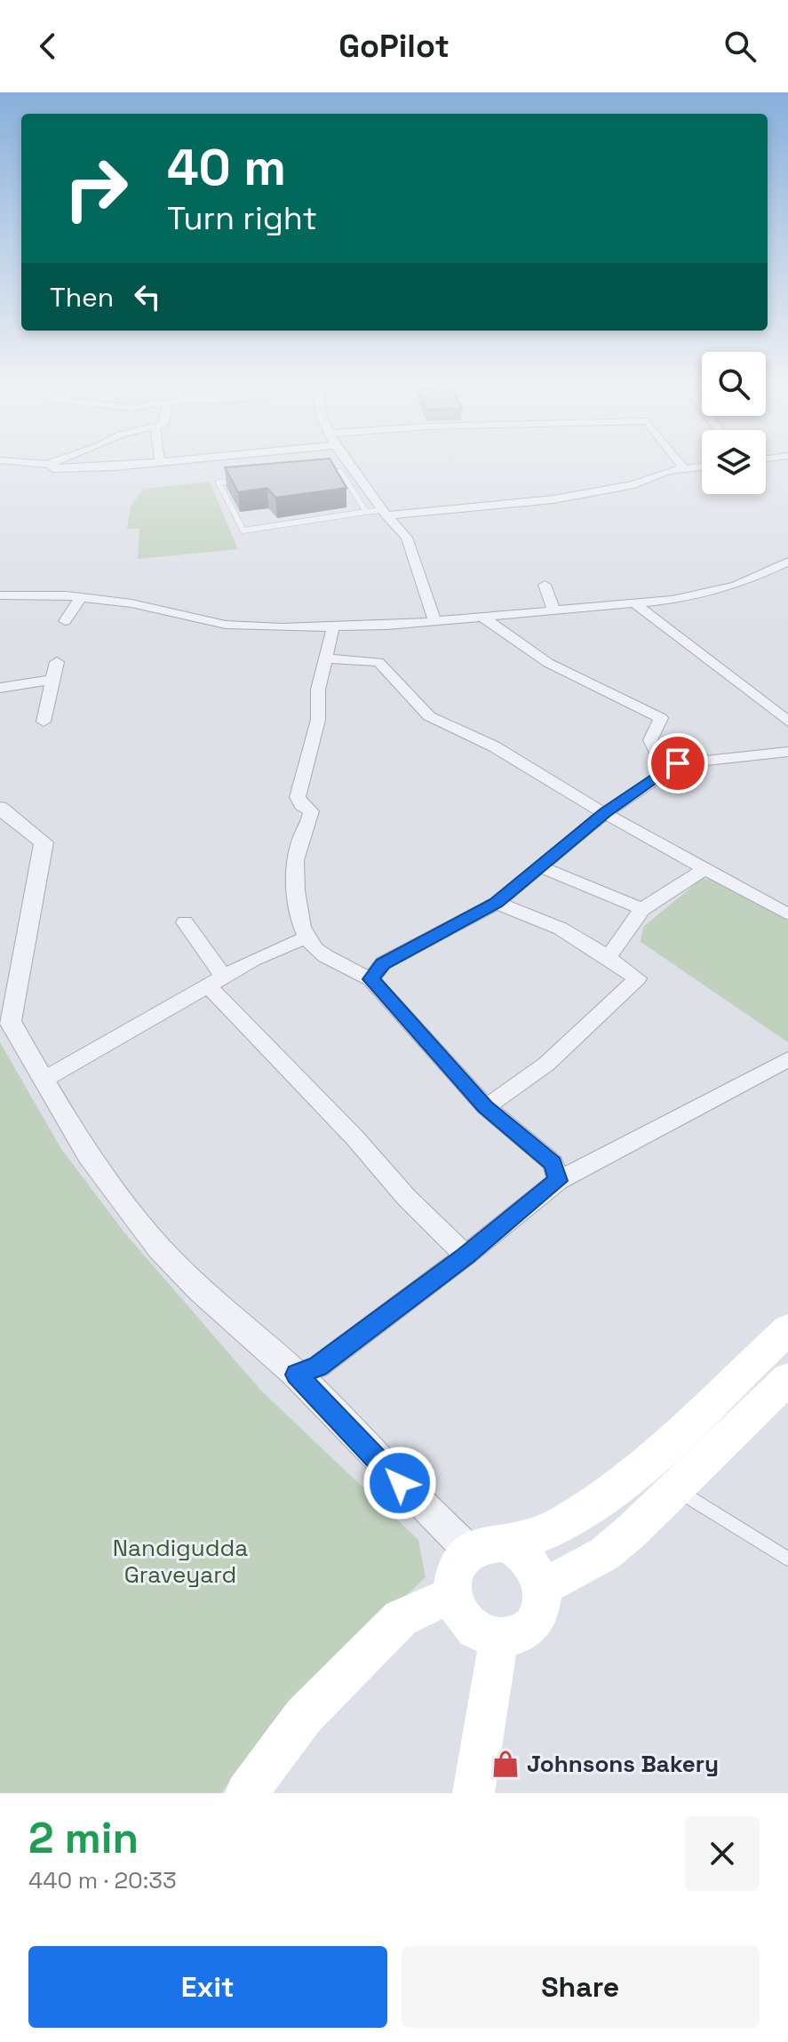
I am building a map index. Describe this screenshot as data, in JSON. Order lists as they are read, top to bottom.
{
  "parks": ["Nandigudda Graveyard"],
  "places": {
    "shop": ["Johnsons Bakery"]
  },
  "page": {
    "header": "GoPilot",
    "turn": ["40 m", "Turn right"],
    "then": "Then",
    "heading": ["2 min", "440 m · 20:33"],
    "buttons": ["Exit", "Share"]
  }
}
